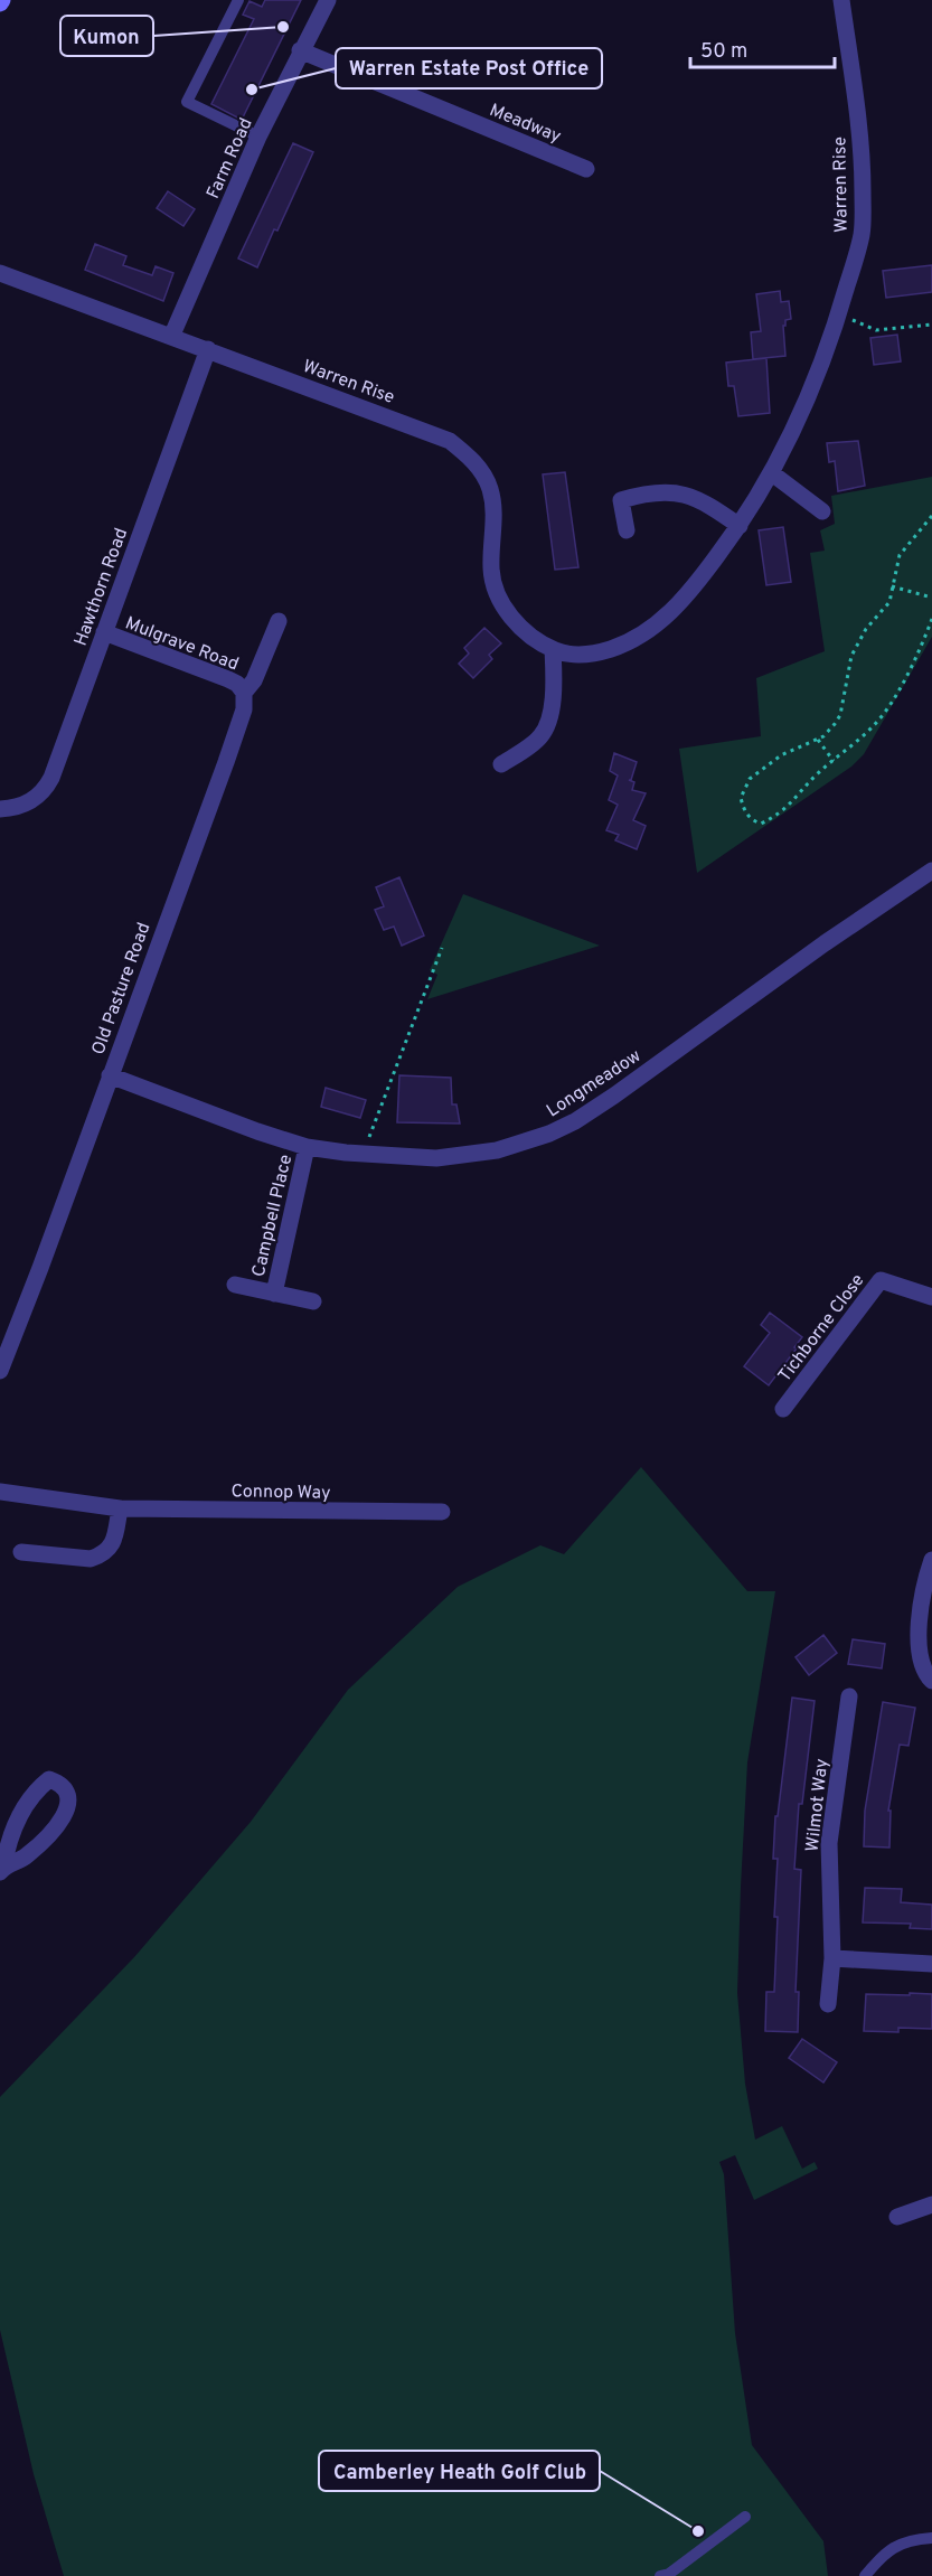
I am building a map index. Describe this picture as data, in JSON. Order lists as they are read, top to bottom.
{
  "streets": {
    "street": [
      "Meadway",
      "Farm Road",
      "Warren Rise",
      "Hawthorn Road",
      "Mulgrave Road",
      "Old Pasture Road",
      "Longmeadow",
      "Campbell Place",
      "Tichborne Close",
      "Connop Way",
      "Wilmot Way"
    ]
  },
  "crossings": [
    ["Meadway", "Farm Road"],
    ["Farm Road", "Warren Rise"],
    ["Warren Rise", "Hawthorn Road"],
    ["Hawthorn Road", "Mulgrave Road"],
    ["Mulgrave Road", "Old Pasture Road"],
    ["Old Pasture Road", "Longmeadow"],
    ["Longmeadow", "Campbell Place"]
  ],
  "places": ["Kumon", "Warren Estate Post Office", "Camberley Heath Golf Club"],
  "scale_bar": "50 m"
}
